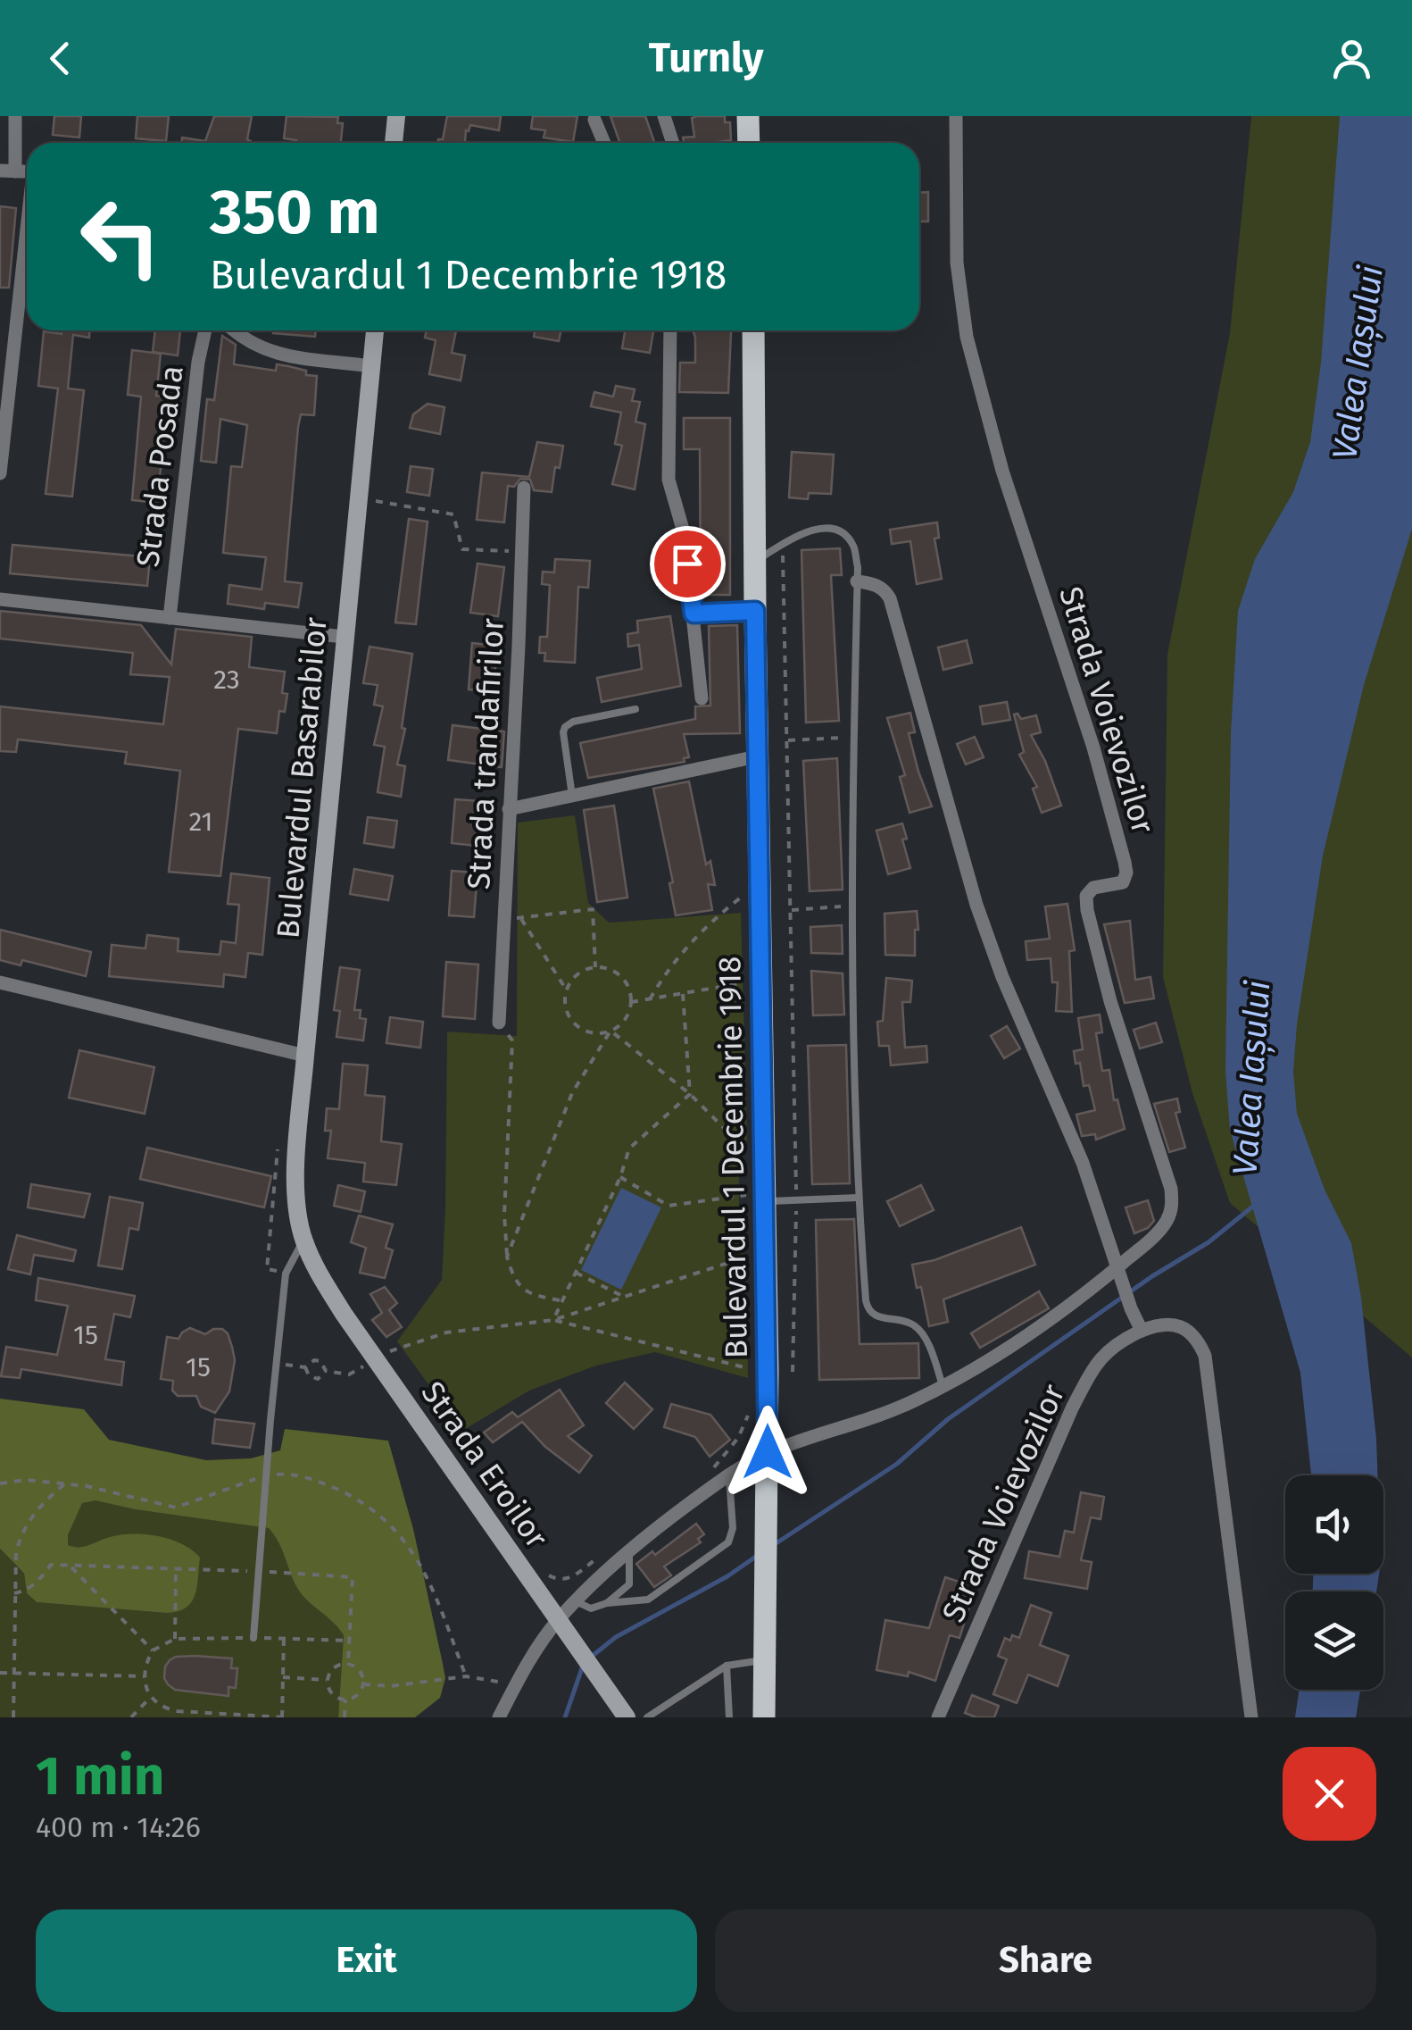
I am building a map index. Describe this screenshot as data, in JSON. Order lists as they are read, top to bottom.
{
  "streets": {
    "main road": ["Bulevardul Basarabilor", "Bulevardul 1 Decembrie 1918", "Strada Eroilor"],
    "street": ["Strada Posada", "Strada Voievozilor", "Strada trandafirilor"]
  },
  "crossings": [
    ["Strada Voievozilor", "Bulevardul 1 Decembrie 1918"],
    ["Strada Voievozilor", "Strada Eroilor"],
    ["Bulevardul Basarabilor", "Strada Eroilor"]
  ],
  "water": ["Valea Iașului"],
  "house_numbers": [
    "23",
    "21",
    "15",
    "15"
  ],
  "page": {
    "header": "Turnly",
    "turn": ["350 m", "Bulevardul 1 Decembrie 1918"],
    "heading": ["1 min", "400 m · 14:26"],
    "buttons": ["Exit", "Share"]
  }
}
